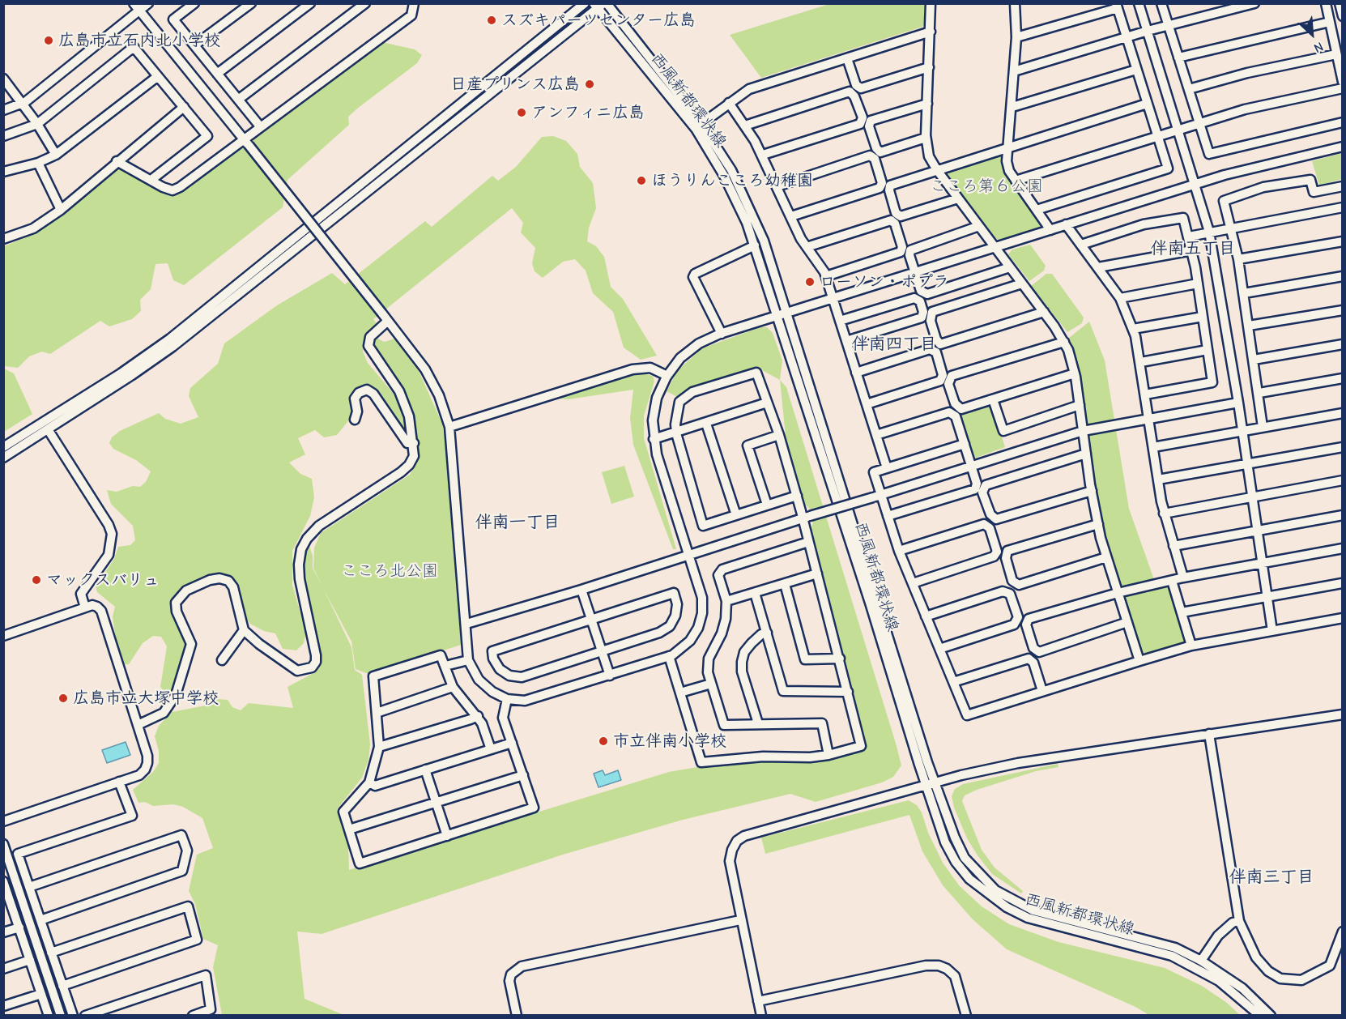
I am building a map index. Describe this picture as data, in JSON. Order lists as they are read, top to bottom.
{
  "streets": {
    "street": ["西風新都環状線"]
  },
  "districts": [
    "伴南五丁目",
    "伴南四丁目",
    "伴南一丁目",
    "伴南三丁目"
  ],
  "parks": ["こころ第６公園", "こころ北公園"],
  "places": [
    "スズキパーツセンター広島",
    "広島市立石内北小学校",
    "日産プリンス広島",
    "アンフィニ広島",
    "ほうりんこころ幼稚園",
    "ローソン・ポプラ",
    "マックスバリュ",
    "広島市立大塚中学校",
    "市立伴南小学校"
  ],
  "north": "bottom right"
}
